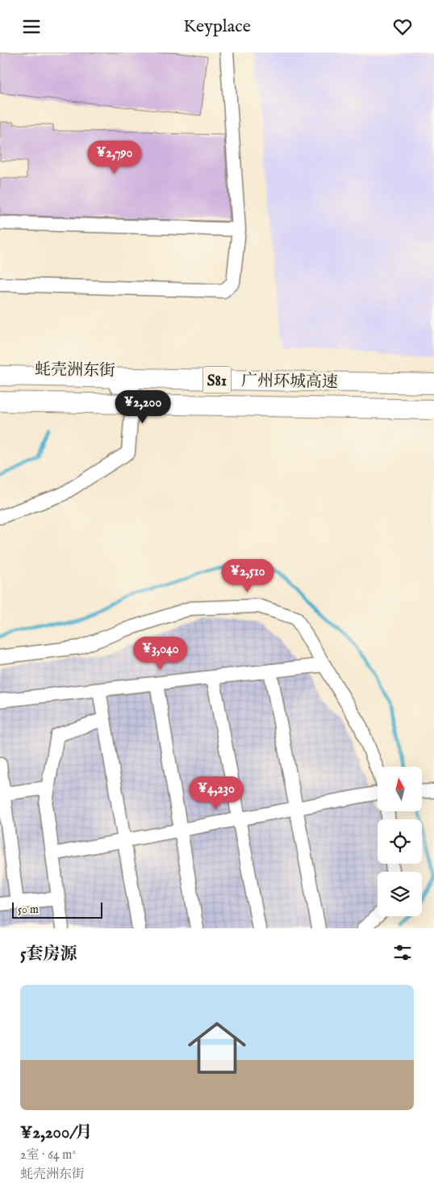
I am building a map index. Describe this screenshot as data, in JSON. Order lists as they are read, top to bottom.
{
  "streets": {
    "highway": ["S81", "广州环城高速"],
    "street": ["蚝壳洲东街"]
  },
  "scale_bar": "50 m",
  "north": "top",
  "page": {
    "header": "Keyplace",
    "price": [
      "¥2,790",
      "¥2,200",
      "¥2,510",
      "¥3,040",
      "¥4,230"
    ],
    "scale": "50 m",
    "heading": "5套房源",
    "list": [
      {
        "name": "¥2,200/月",
        "note": "2室 · 64 m² · 蚝壳洲东街"
      }
    ]
  }
}
